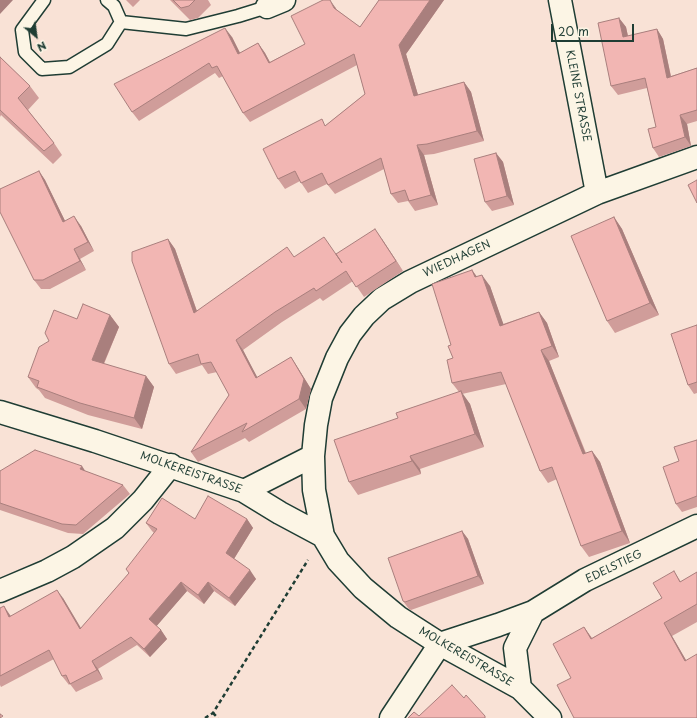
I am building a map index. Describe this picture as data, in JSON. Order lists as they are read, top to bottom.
{
  "streets": {
    "street": [
      "KLEINE STRASSE",
      "WIEDHAGEN",
      "MOLKEREISTRASSE",
      "EDELSTIEG"
    ]
  },
  "crossings": [
    ["KLEINE STRASSE", "WIEDHAGEN"],
    ["WIEDHAGEN", "MOLKEREISTRASSE"],
    ["MOLKEREISTRASSE", "EDELSTIEG"]
  ],
  "scale_bar": "20 m",
  "north": "bottom right"
}
